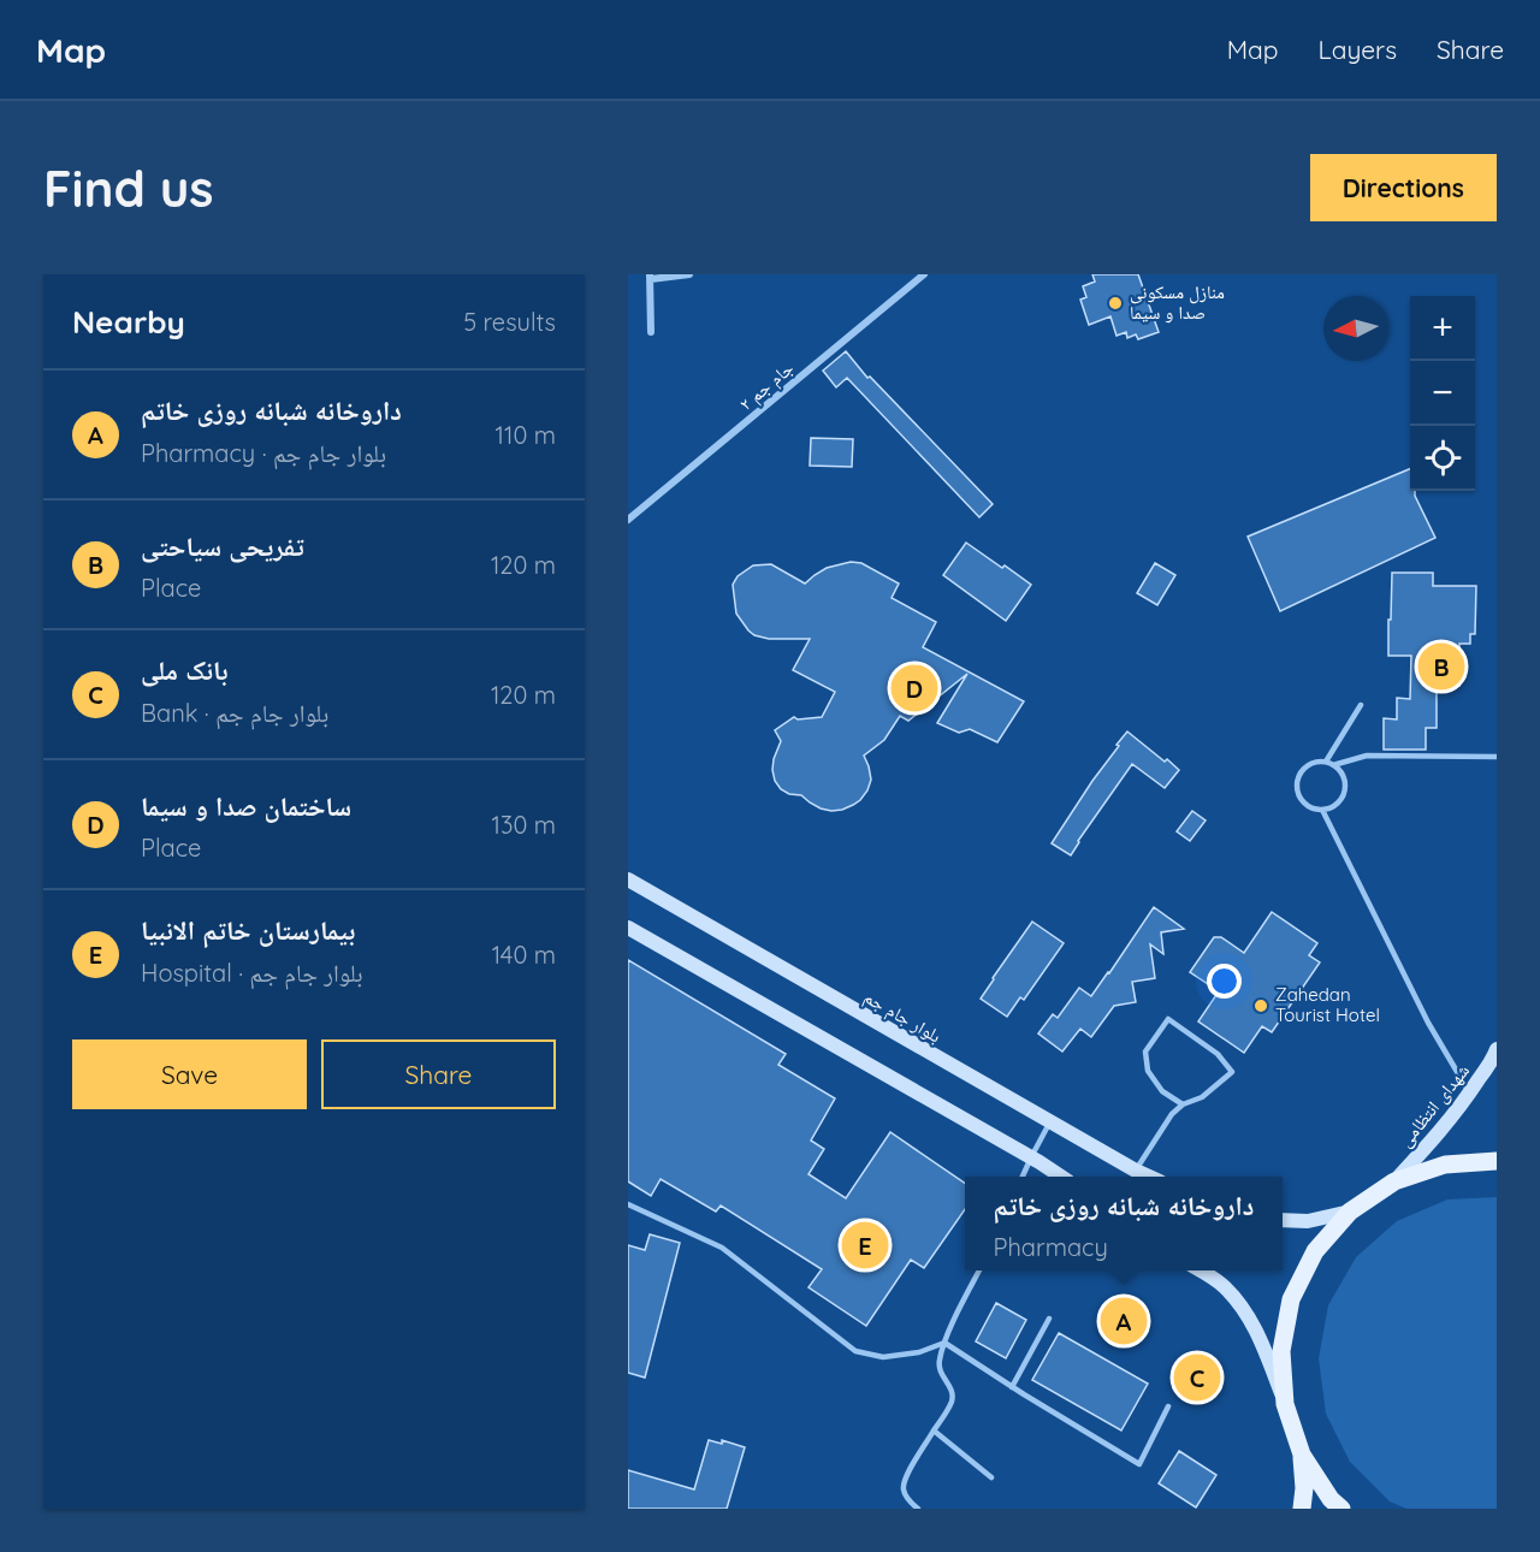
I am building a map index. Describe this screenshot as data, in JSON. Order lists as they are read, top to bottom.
{
  "streets": {
    "main road": ["بلوار جام جم", "شهدای انتظامی"],
    "street": ["جام جم ۲"]
  },
  "places": ["منازل مسکونی صدا و سیما", "Zahedan Tourist Hotel"],
  "north": "left",
  "page": {
    "header": "Map",
    "nav": ["Map", "Layers", "Share"],
    "buttons": [
      "Directions",
      ["Save", "Share"]
    ],
    "title": "Find us",
    "heading": ["Nearby", "5 results"],
    "map_buttons": ["+", "−"],
    "list": [
      {
        "mark": "A",
        "name": "داروخانه شبانه روزی خاتم",
        "note": "Pharmacy · بلوار جام جم",
        "value": "110 m"
      },
      {
        "mark": "B",
        "name": "تفریحی سیاحتی",
        "note": "Place",
        "value": "120 m"
      },
      {
        "mark": "C",
        "name": "بانک ملی",
        "note": "Bank · بلوار جام جم",
        "value": "120 m"
      },
      {
        "mark": "D",
        "name": "ساختمان صدا و سیما",
        "note": "Place",
        "value": "130 m"
      },
      {
        "mark": "E",
        "name": "بیمارستان خاتم الانبیا",
        "note": "Hospital · بلوار جام جم",
        "value": "140 m"
      }
    ],
    "pins": [
      "B",
      "D",
      "E",
      "A",
      "C"
    ],
    "popup": ["داروخانه شبانه روزی خاتم", "Pharmacy"]
  }
}
